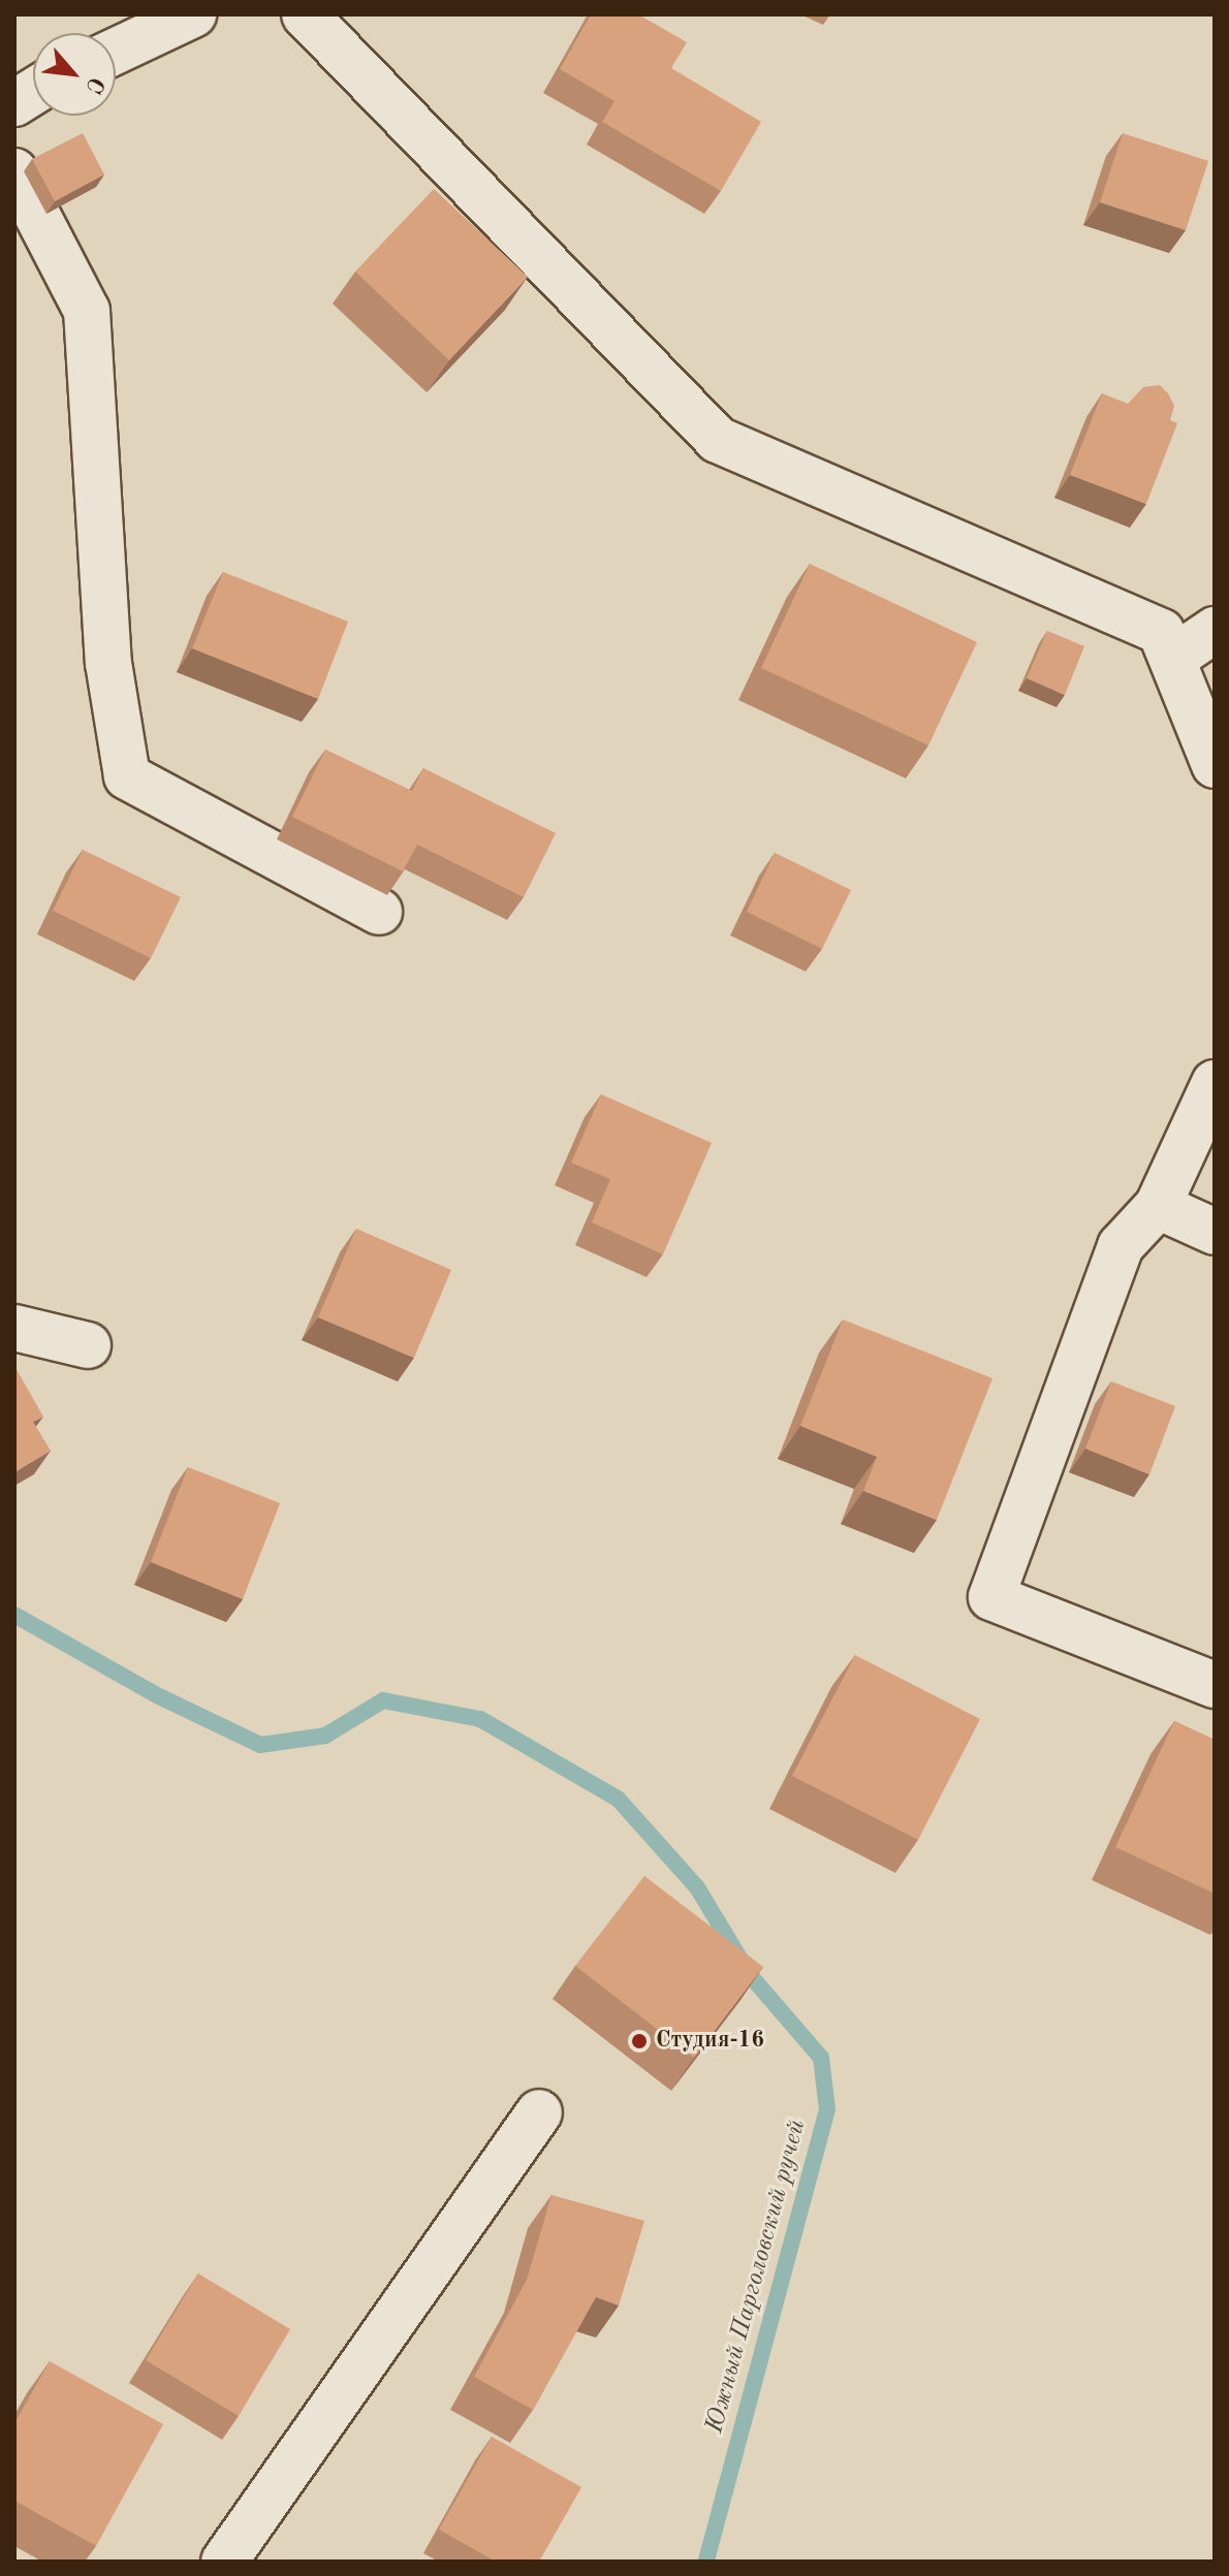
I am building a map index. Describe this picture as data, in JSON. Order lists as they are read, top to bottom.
{
  "water": ["Южный Парголовский ручей"],
  "places": ["Студия-16"],
  "north": "bottom right"
}
